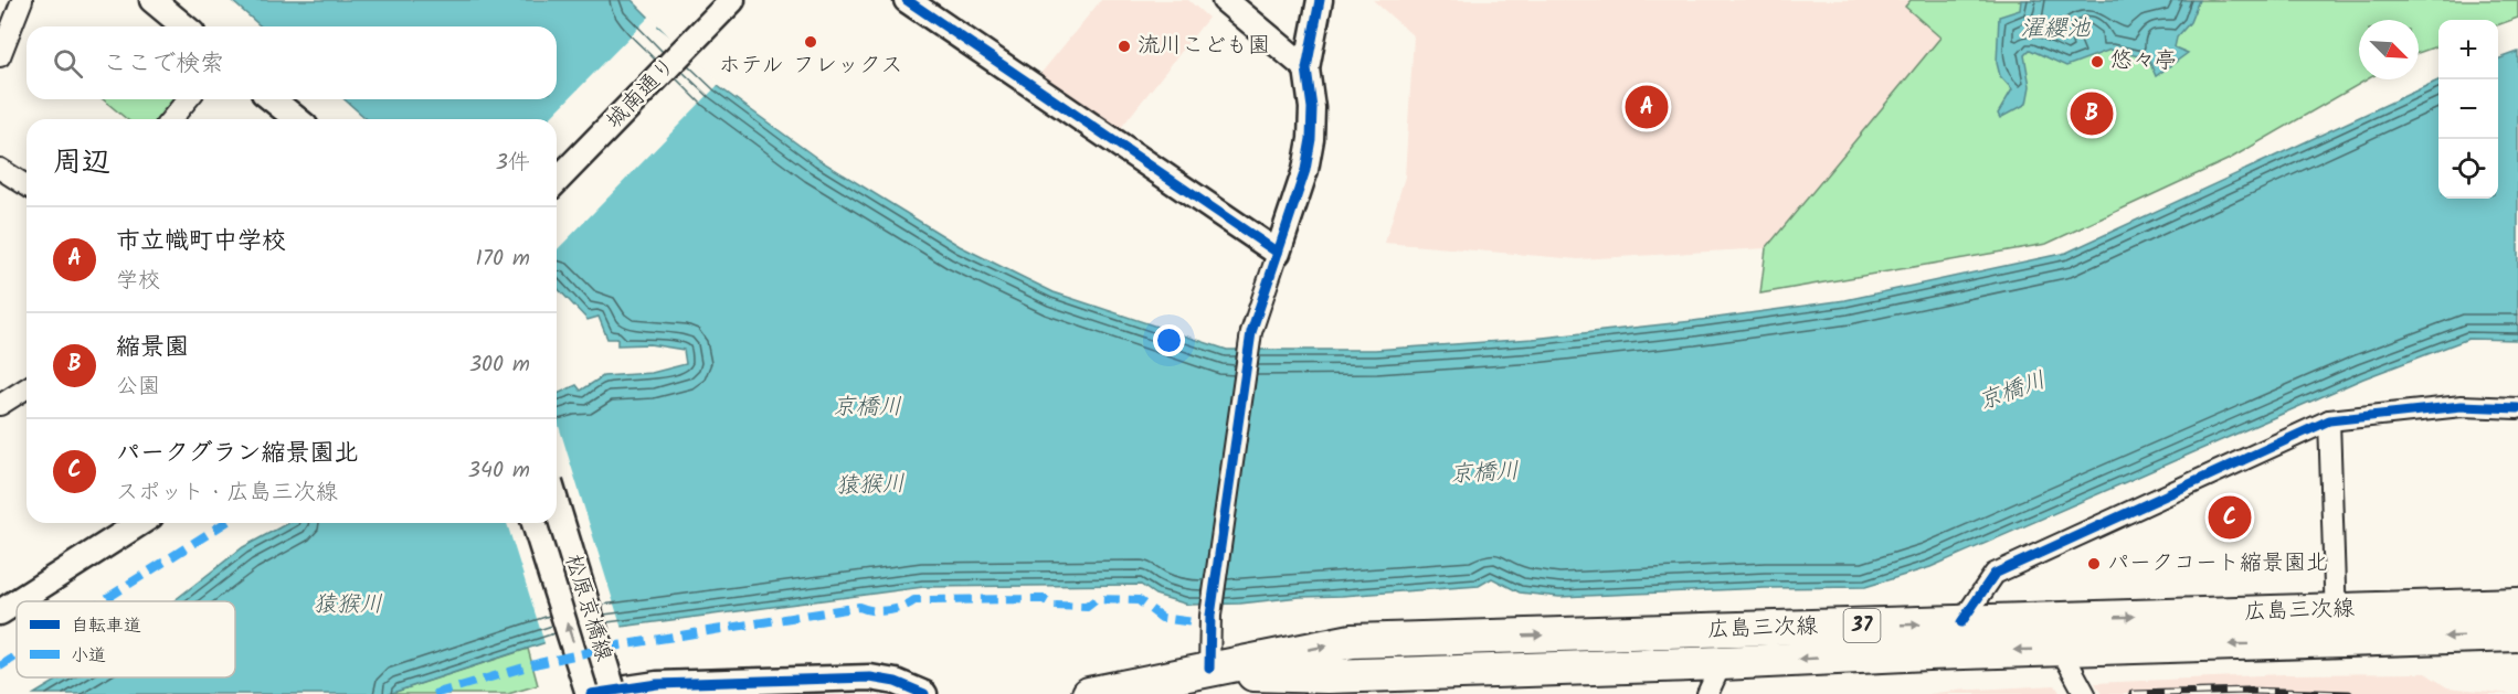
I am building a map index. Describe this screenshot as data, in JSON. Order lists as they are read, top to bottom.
{
  "streets": {
    "main road": ["広島三次線", "37"],
    "street": ["城南通り", "松原京橋線"]
  },
  "water": ["濯纓池", "京橋川", "猿猴川"],
  "places": [
    "ホテル フレックス",
    "流川こども園",
    "悠々亭",
    "パークコート縮景園北"
  ],
  "legend": ["自転車道", "小道"],
  "north": "bottom right",
  "page": {
    "map_buttons": ["+", "−"],
    "search": "ここで検索",
    "pins": ["A", "B", "C"],
    "heading": ["周辺", "3件"],
    "list": [
      {
        "mark": "A",
        "name": "市立幟町中学校",
        "note": "学校",
        "value": "170 m"
      },
      {
        "mark": "B",
        "name": "縮景園",
        "note": "公園",
        "value": "300 m"
      },
      {
        "mark": "C",
        "name": "パークグラン縮景園北",
        "note": "スポット · 広島三次線",
        "value": "340 m"
      }
    ]
  }
}
